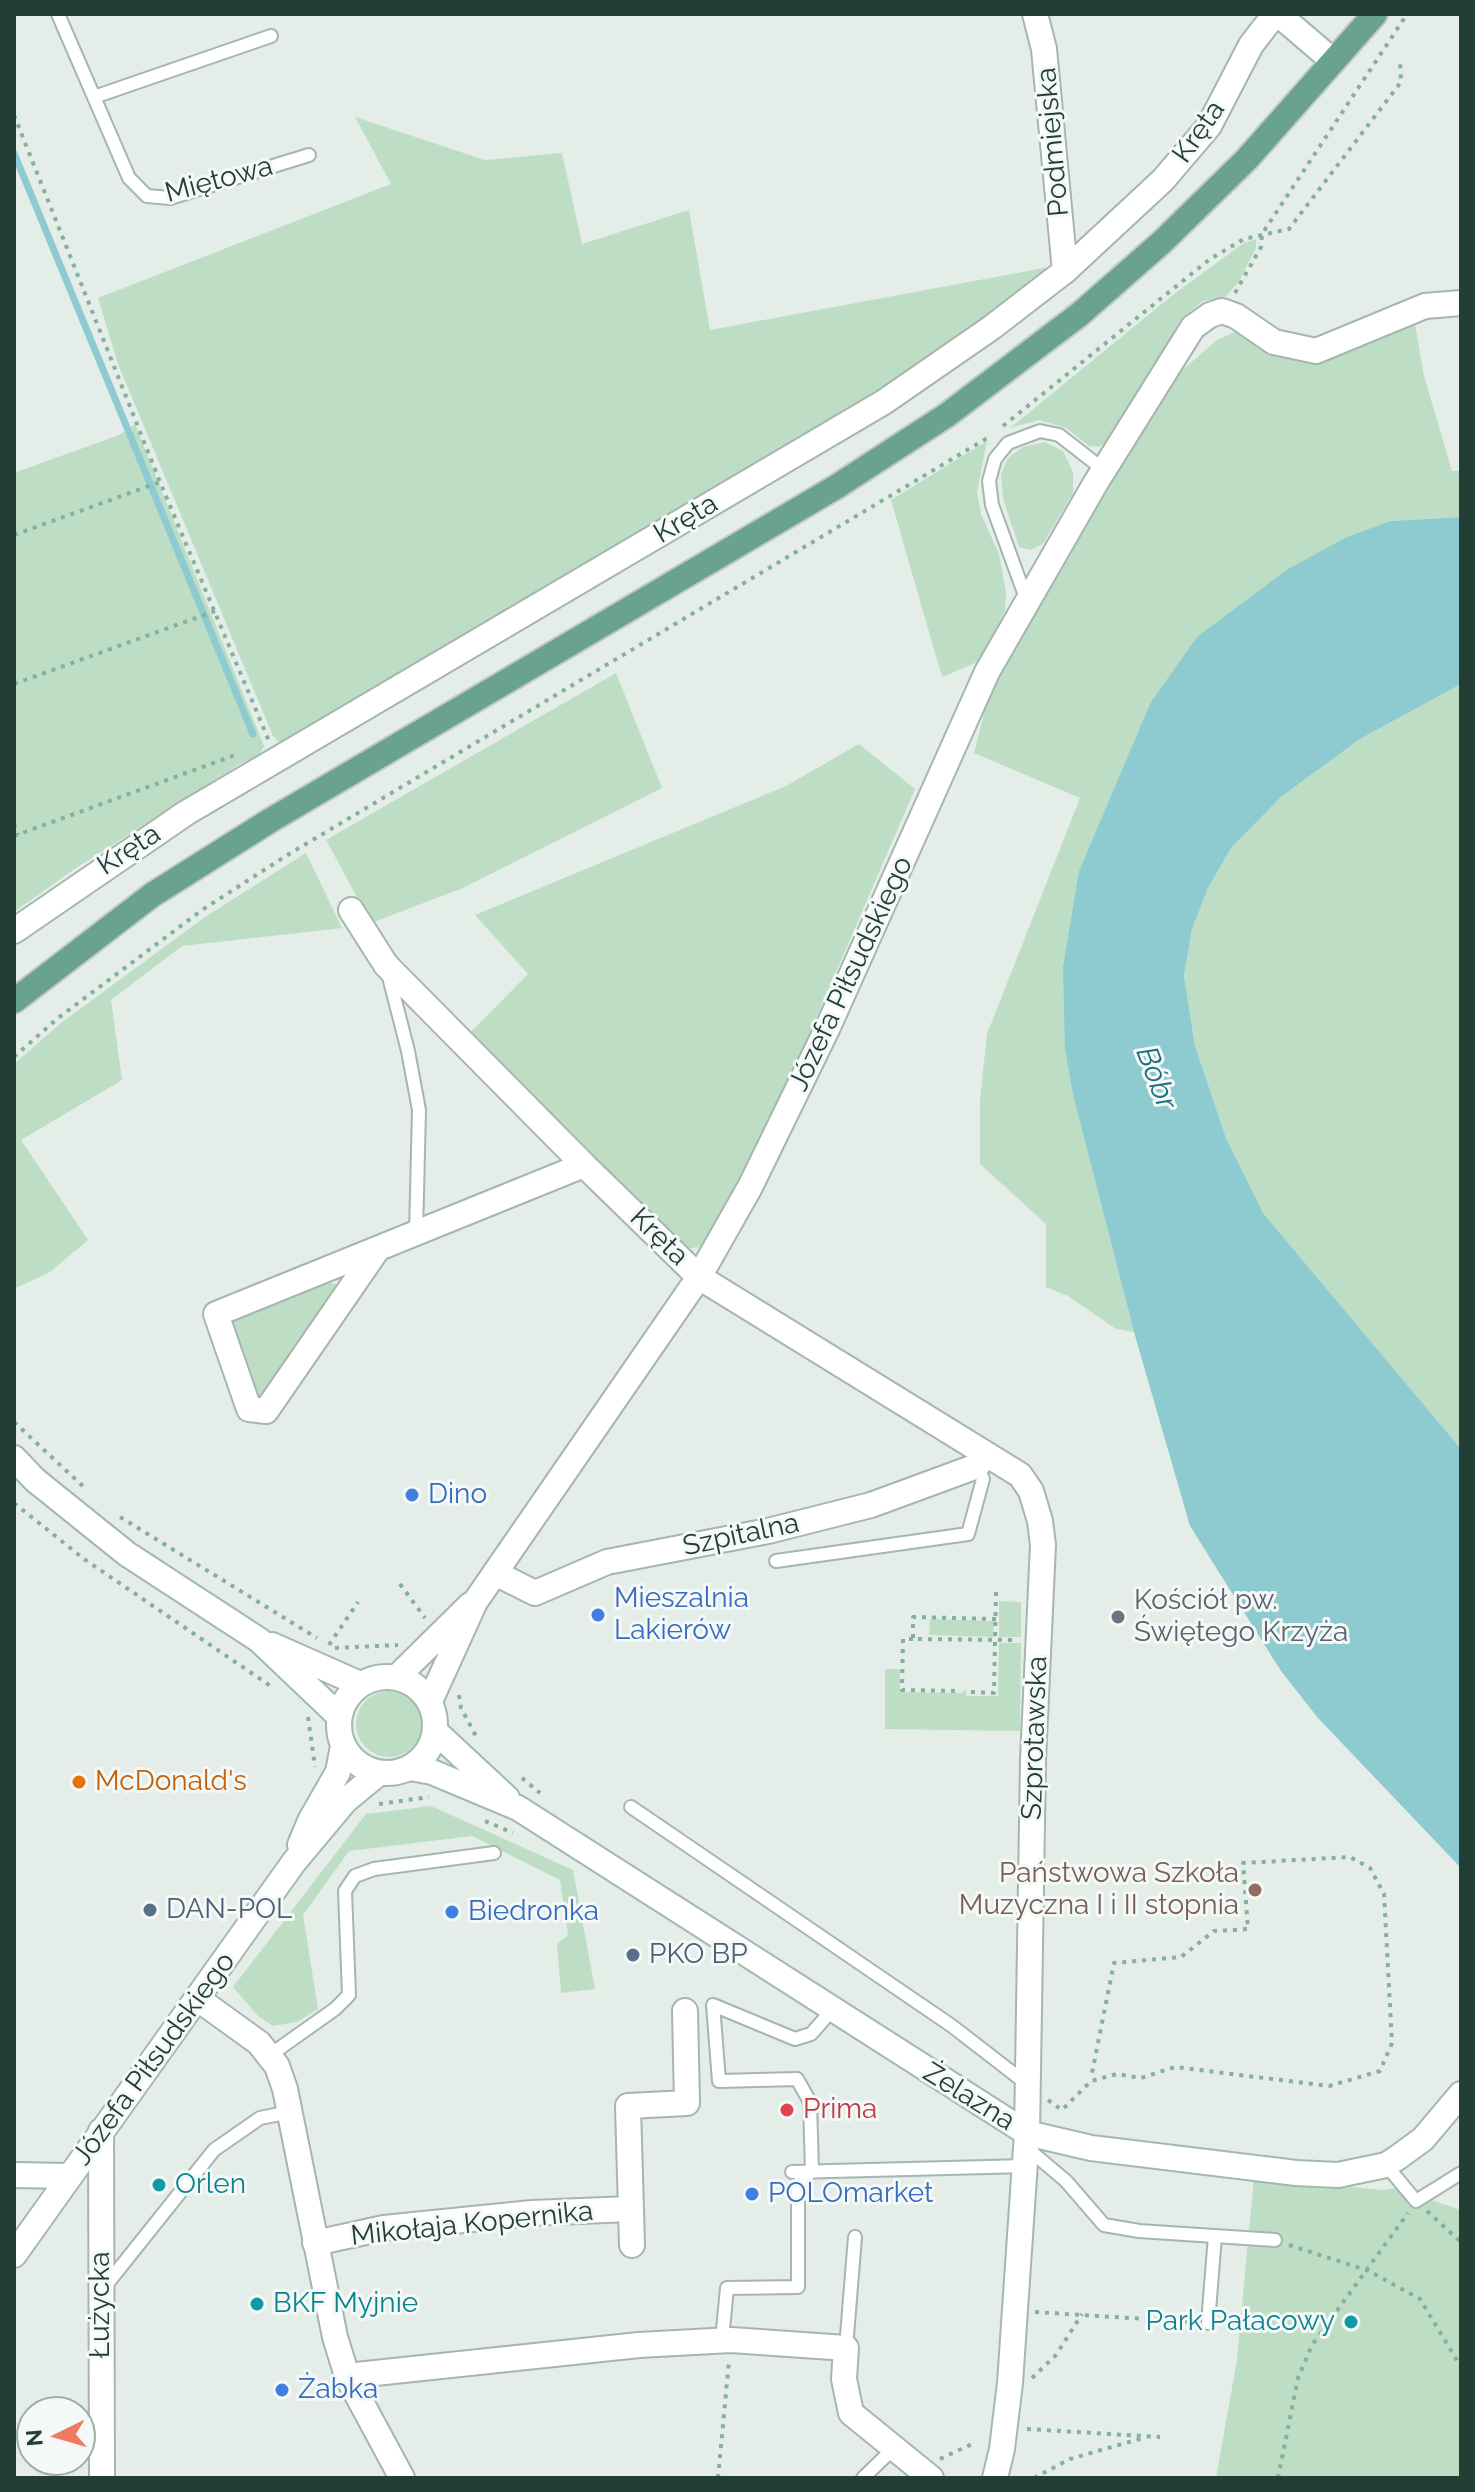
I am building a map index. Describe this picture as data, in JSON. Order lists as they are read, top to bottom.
{
  "streets": {
    "street": [
      "Kręta",
      "Podmiejska",
      "Józefa Piłsudskiego",
      "Szpitalna",
      "Szprotawska",
      "Żelazna",
      "Mikołaja Kopernika",
      "Łużycka"
    ],
    "lane": ["Miętowa"]
  },
  "crossings": [
    ["Kręta", "Podmiejska"],
    ["Kręta", "Józefa Piłsudskiego"],
    ["Kręta", "Szprotawska"],
    ["Józefa Piłsudskiego", "Szpitalna"],
    ["Józefa Piłsudskiego", "Szprotawska"],
    ["Józefa Piłsudskiego", "Mikołaja Kopernika"],
    ["Józefa Piłsudskiego", "Łużycka"],
    ["Szpitalna", "Szprotawska"],
    ["Szprotawska", "Żelazna"]
  ],
  "water": ["Bóbr"],
  "places": [
    "Dino",
    "Mieszalnia Lakierów",
    "Kościół pw. Świętego Krzyża",
    "McDonald's",
    "Państwowa Szkoła Muzyczna I i II stopnia",
    "DAN-POL",
    "Biedronka",
    "PKO BP",
    "Prima",
    "Orlen",
    "POLOmarket",
    "BKF Myjnie",
    "Park Pałacowy",
    "Żabka"
  ],
  "north": "left"
}
